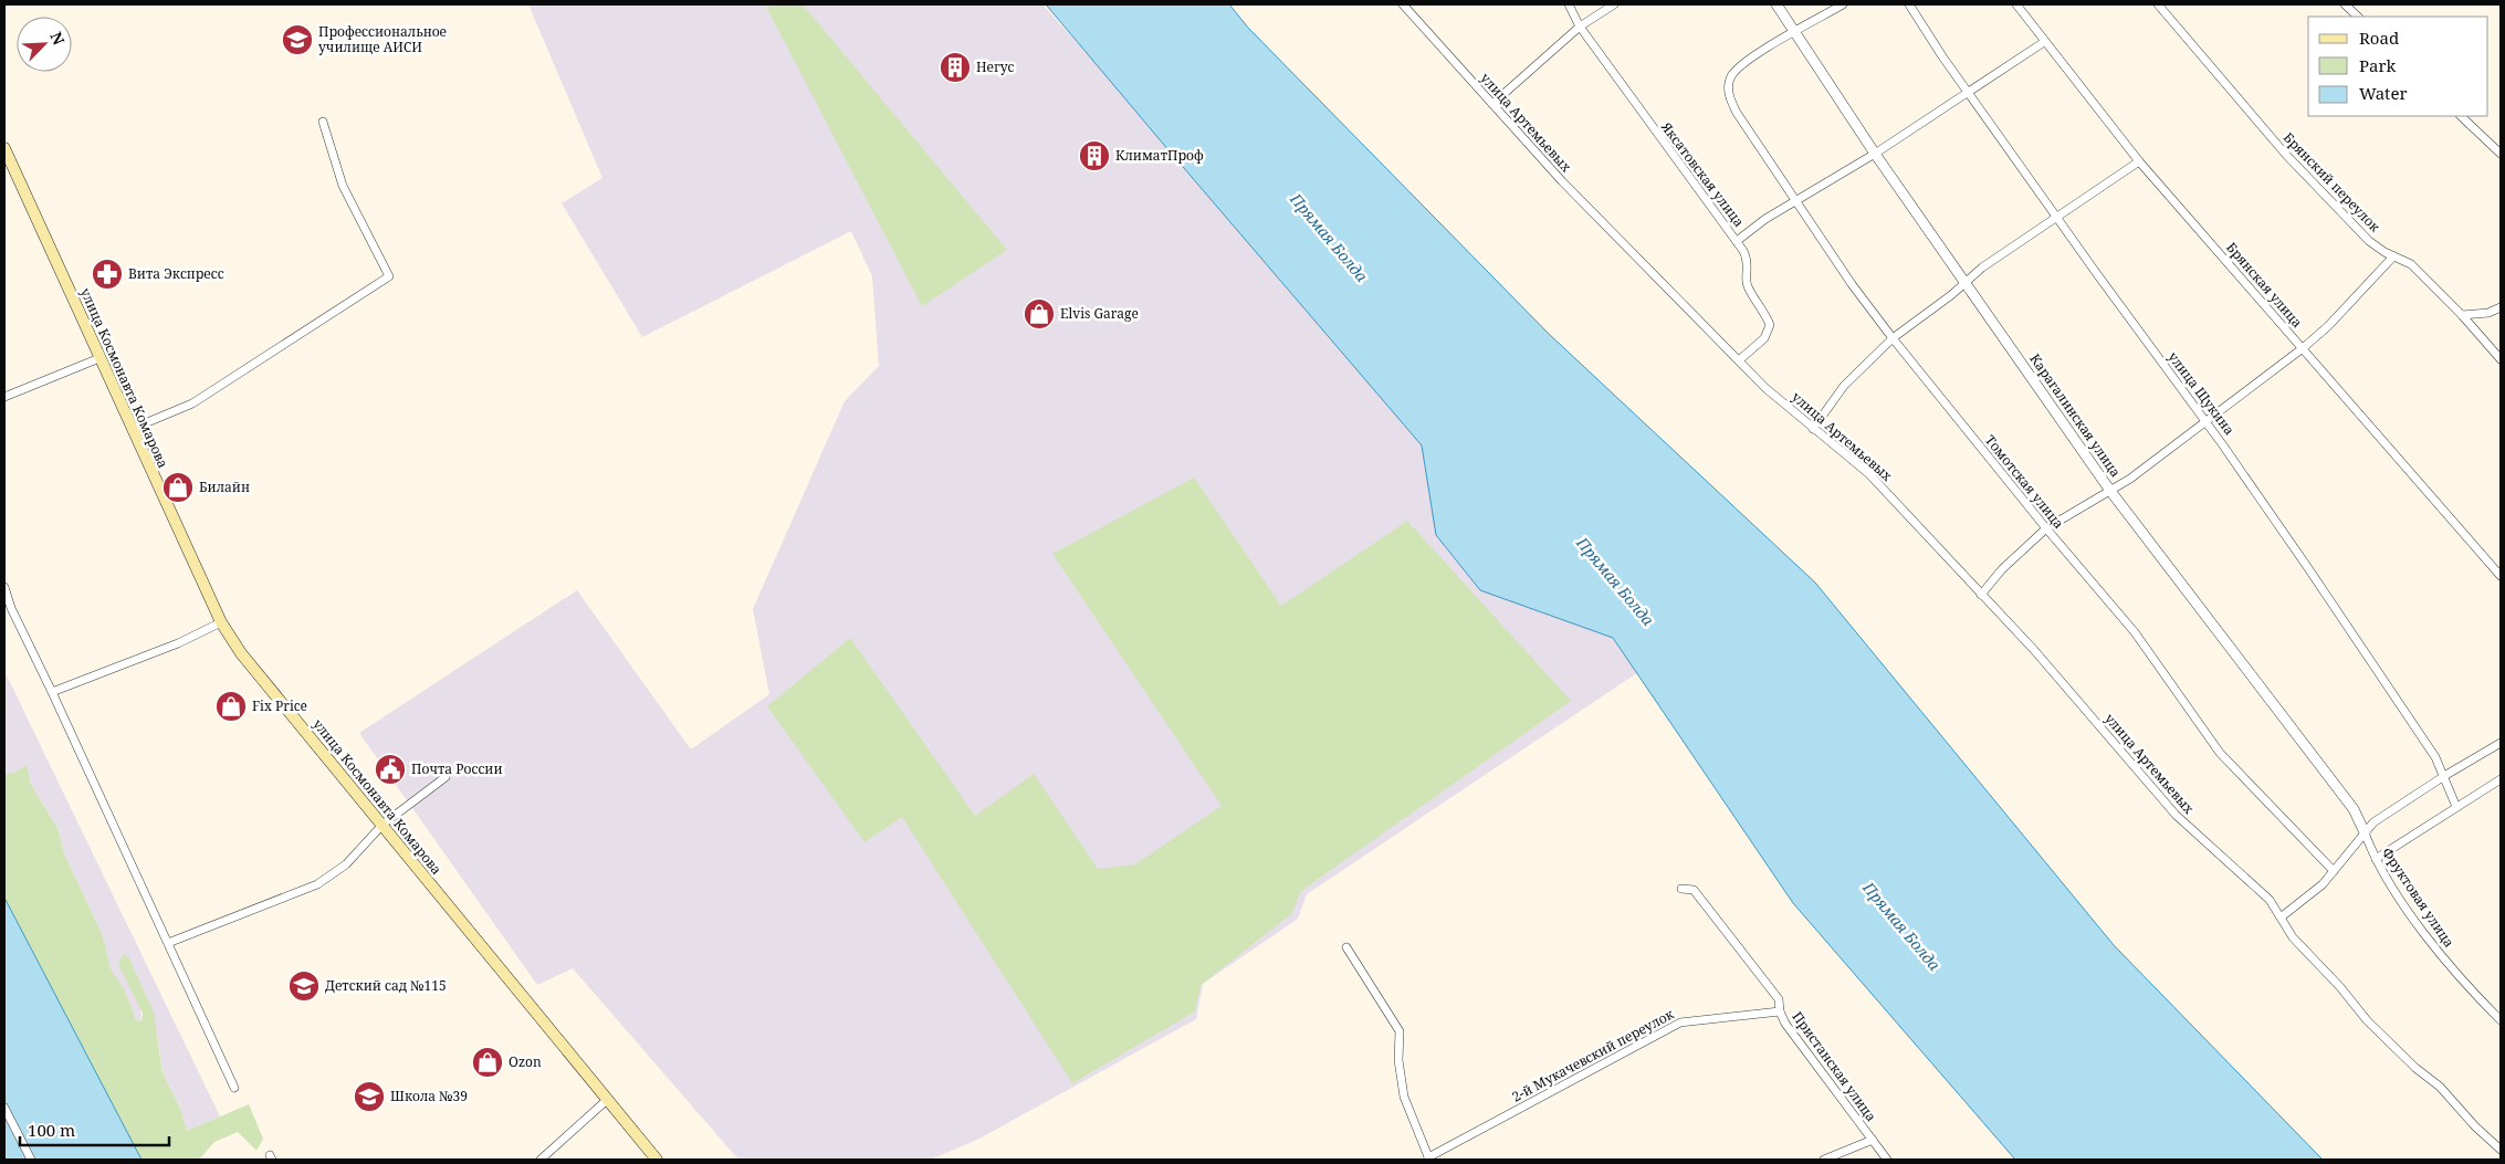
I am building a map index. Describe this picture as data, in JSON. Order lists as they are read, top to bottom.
{
  "streets": {
    "main road": ["улица Космонавта Комарова"],
    "street": [
      "улица Артемьевых",
      "Яксатовская улица",
      "Брянский переулок",
      "Брянская улица",
      "улица Щукина",
      "Карагалинская улица",
      "Томотская улица",
      "Фруктовая улица",
      "2-й Мукачевский переулок",
      "Пристанская улица"
    ]
  },
  "crossings": [
    ["улица Артемьевых", "Яксатовская улица"],
    ["Карагалинская улица", "Томотская улица"],
    ["Карагалинская улица", "Фруктовая улица"],
    ["2-й Мукачевский переулок", "Пристанская улица"]
  ],
  "water": ["Прямая Болда"],
  "places": {
    "school or university": ["Профессиональное училище АИСИ", "Детский сад №115", "Школа №39"],
    "building": ["Негус", "КлиматПроф"],
    "pharmacy": ["Вита Экспресс"],
    "shop": [
      "Elvis Garage",
      "Билайн",
      "Fix Price",
      "Ozon"
    ],
    "public building": ["Почта России"]
  },
  "legend": ["Road", "Park", "Water"],
  "scale_bar": "100 m",
  "north": "top right"
}
